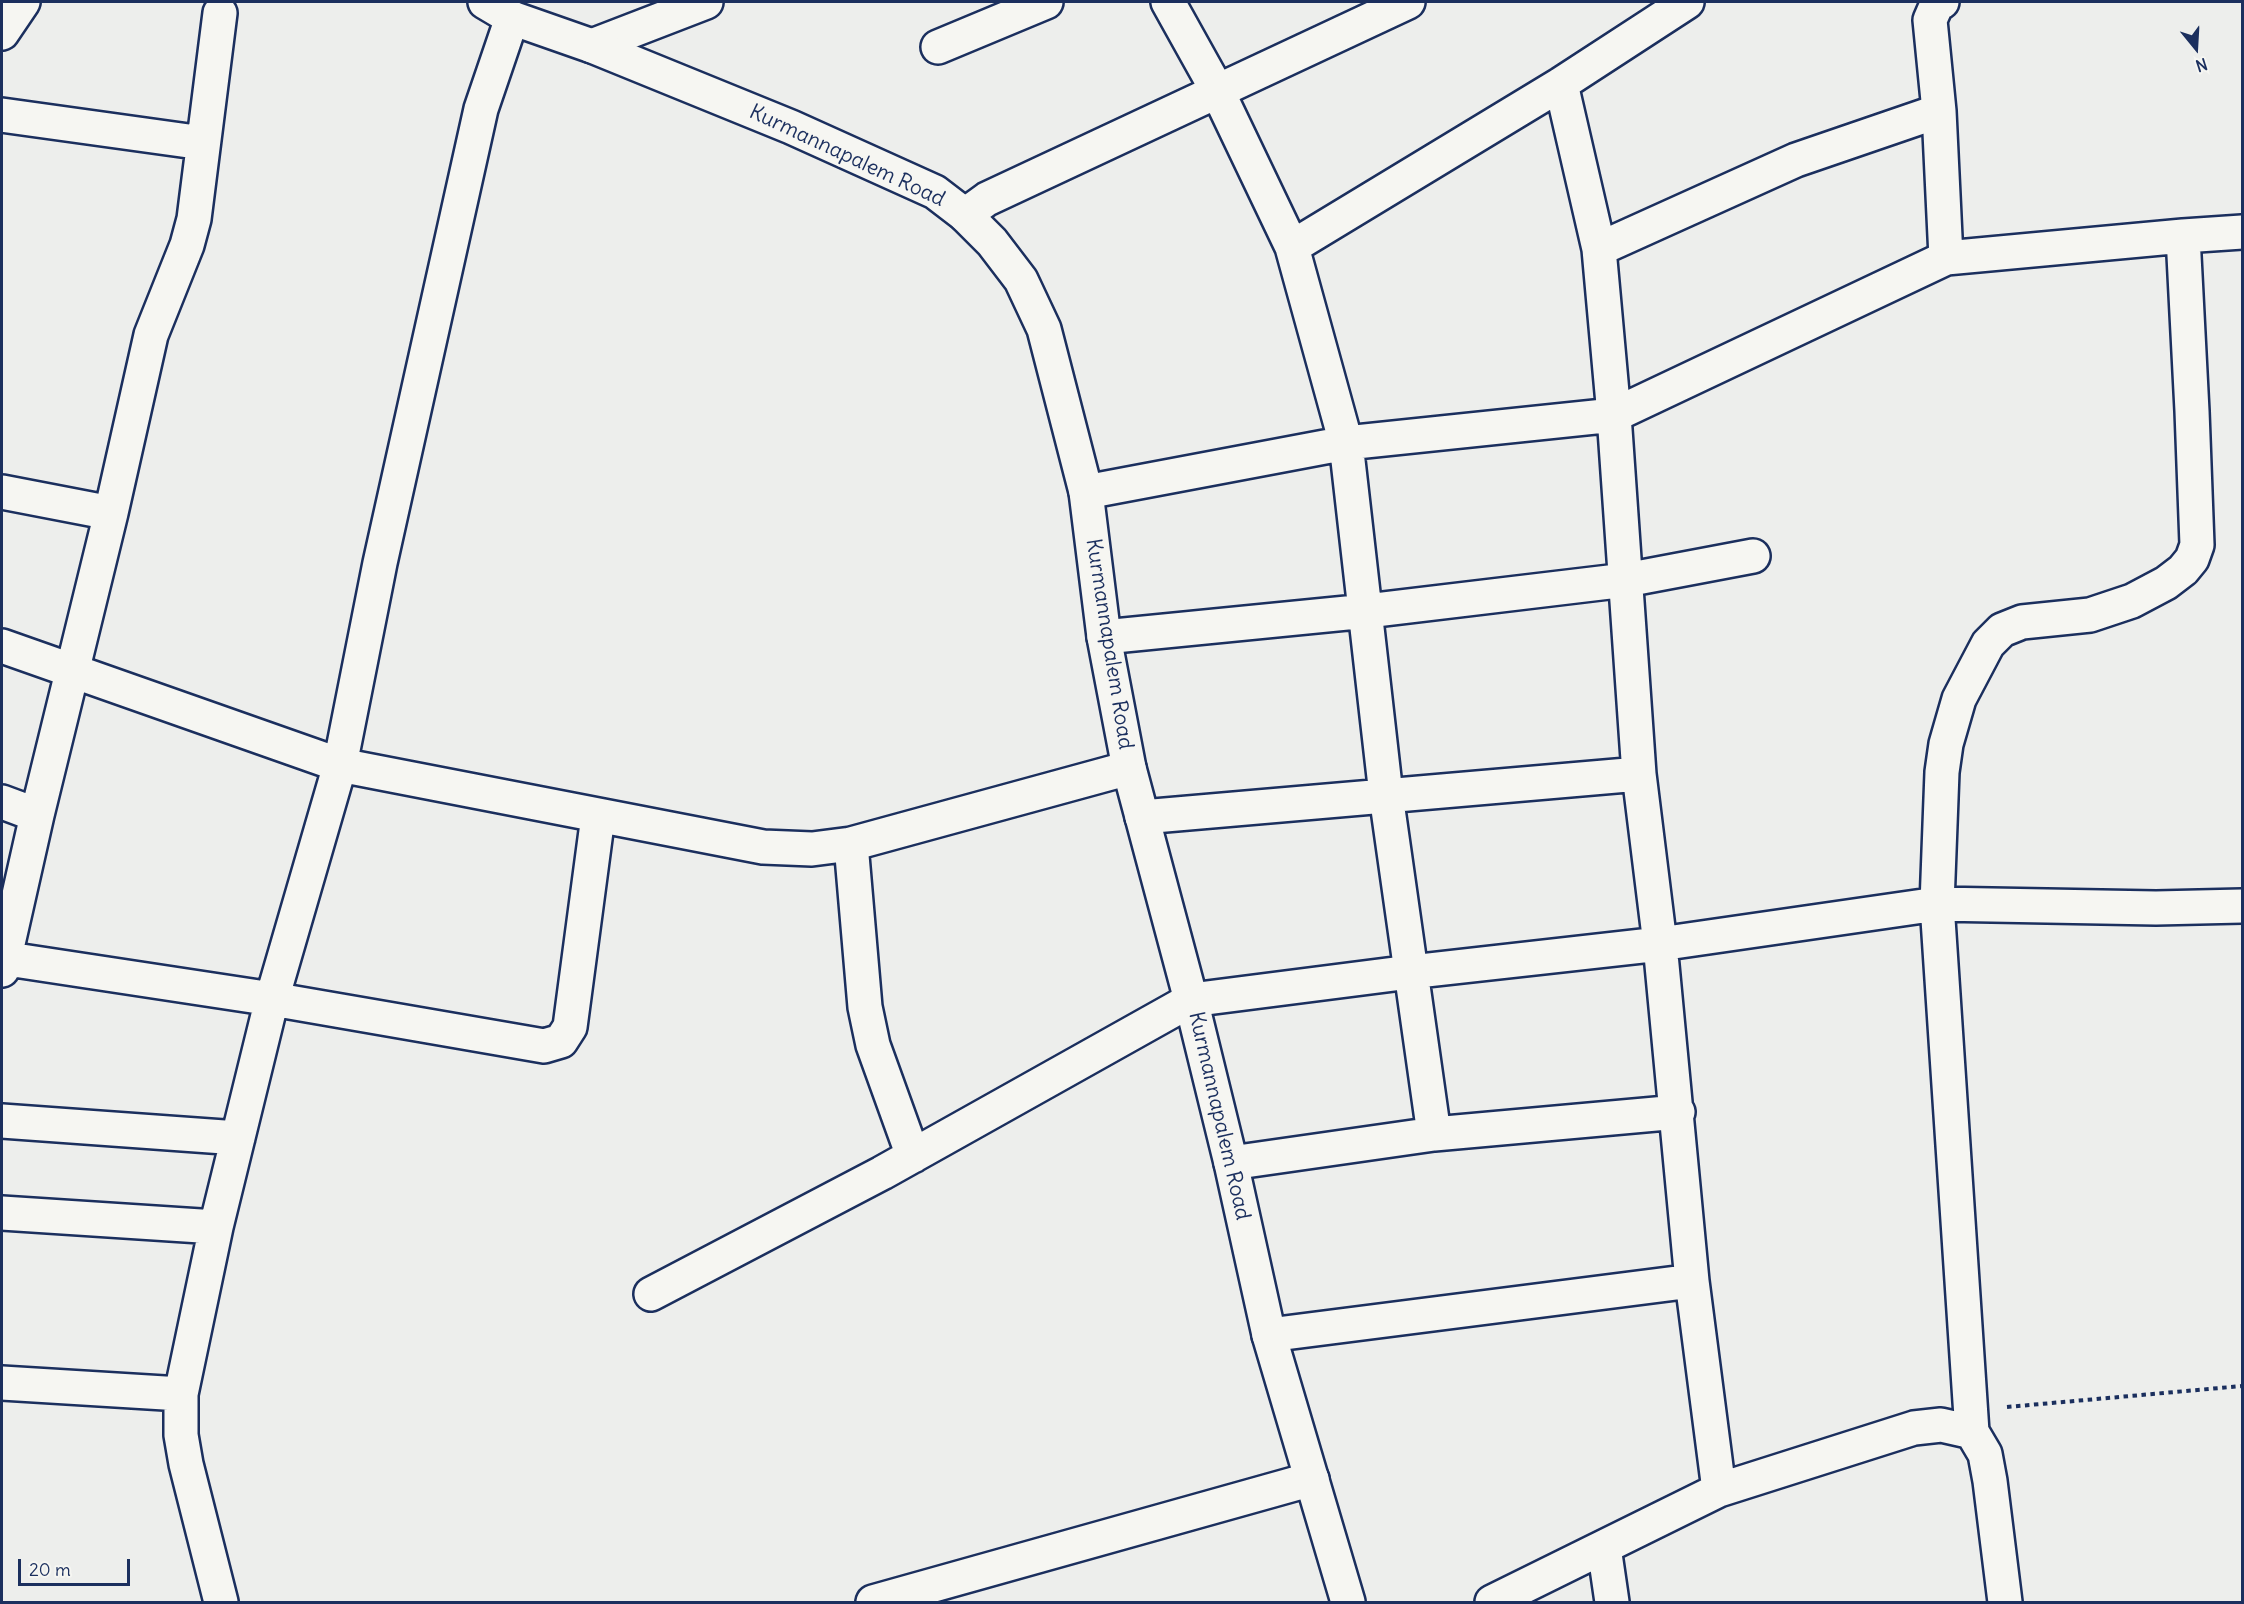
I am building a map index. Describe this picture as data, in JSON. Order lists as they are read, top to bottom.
{
  "streets": {
    "street": ["Kurmannapalem Road"]
  },
  "scale_bar": "20 m",
  "north": "bottom"
}
